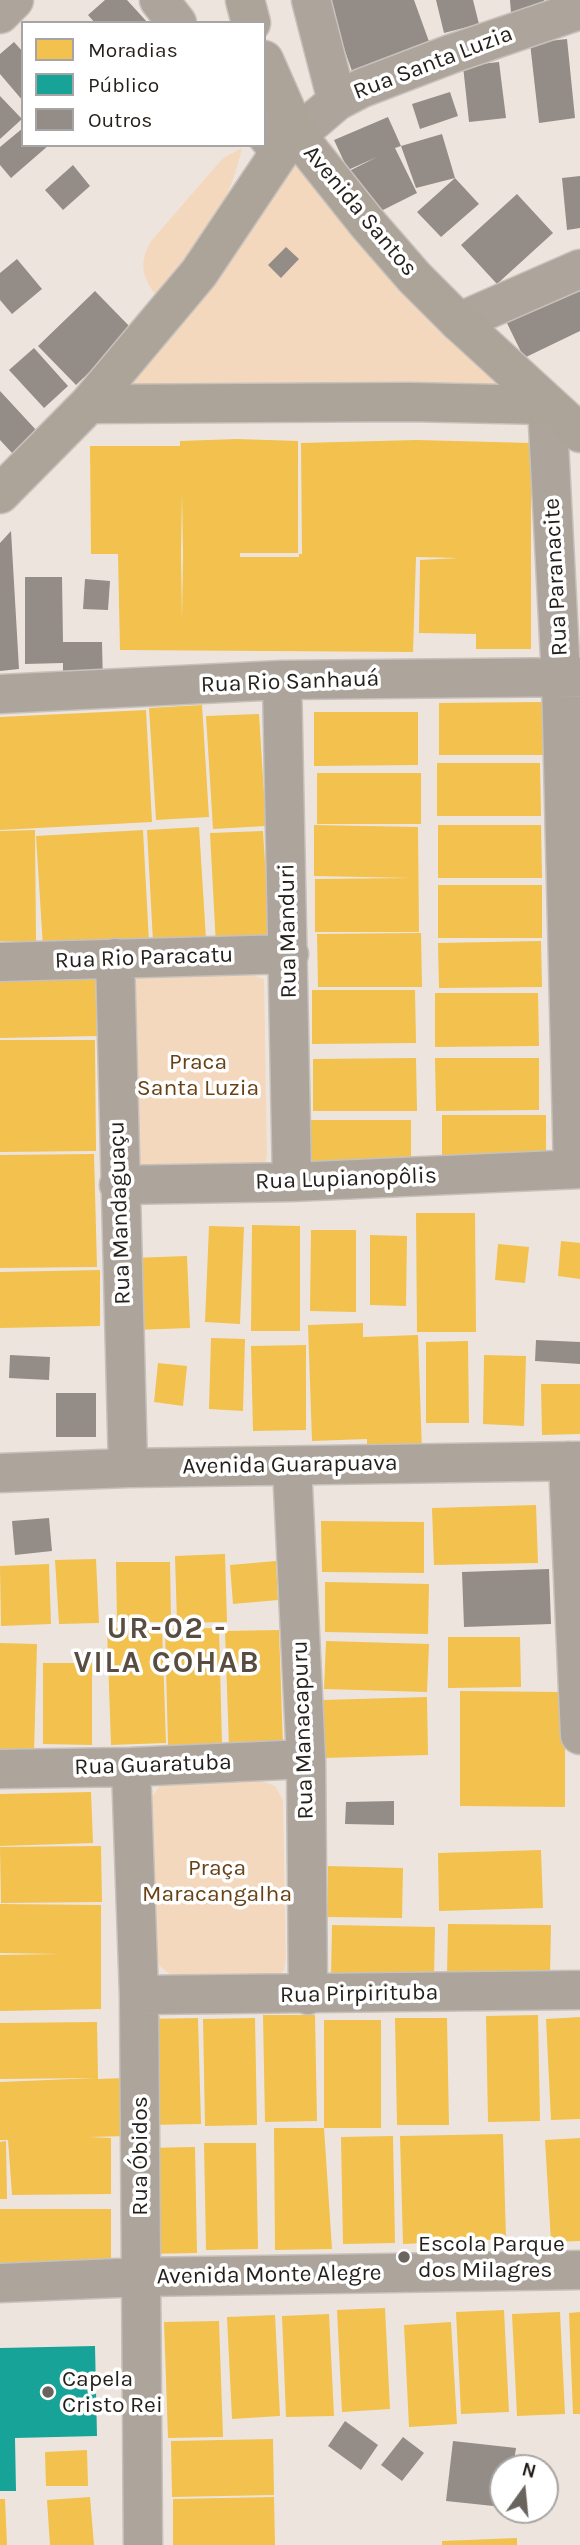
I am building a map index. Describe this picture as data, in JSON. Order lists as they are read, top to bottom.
{
  "streets": {
    "main road": ["Avenida Santos"],
    "street": [
      "Rua Santa Luzia",
      "Rua Paranacite",
      "Rua Rio Sanhauá",
      "Rua Manduri",
      "Rua Rio Paracatu",
      "Rua Lupianopôlis",
      "Rua Mandaguaçu",
      "Avenida Guarapuava",
      "Rua Manacapuru",
      "Rua Guaratuba",
      "Rua Pirpirituba",
      "Rua Óbidos",
      "Avenida Monte Alegre"
    ]
  },
  "crossings": [
    ["Rua Santa Luzia", "Avenida Santos"],
    ["Avenida Santos", "Rua Paranacite"],
    ["Rua Paranacite", "Rua Rio Sanhauá"],
    ["Rua Paranacite", "Rua Lupianopôlis"],
    ["Rua Rio Sanhauá", "Rua Manduri"],
    ["Rua Manduri", "Rua Rio Paracatu"],
    ["Rua Manduri", "Rua Lupianopôlis"],
    ["Rua Rio Paracatu", "Rua Mandaguaçu"],
    ["Rua Lupianopôlis", "Rua Mandaguaçu"],
    ["Rua Mandaguaçu", "Avenida Guarapuava"],
    ["Avenida Guarapuava", "Rua Manacapuru"],
    ["Rua Manacapuru", "Rua Guaratuba"],
    ["Rua Manacapuru", "Rua Pirpirituba"],
    ["Rua Guaratuba", "Rua Óbidos"],
    ["Rua Pirpirituba", "Rua Óbidos"],
    ["Rua Óbidos", "Avenida Monte Alegre"]
  ],
  "districts": ["UR-02 - VILA COHAB"],
  "parks": ["Praca Santa Luzia", "Praça Maracangalha"],
  "places": ["Escola Parque dos Milagres", "Capela Cristo Rei"],
  "legend": ["Moradias", "Público", "Outros"],
  "north": "top"
}
